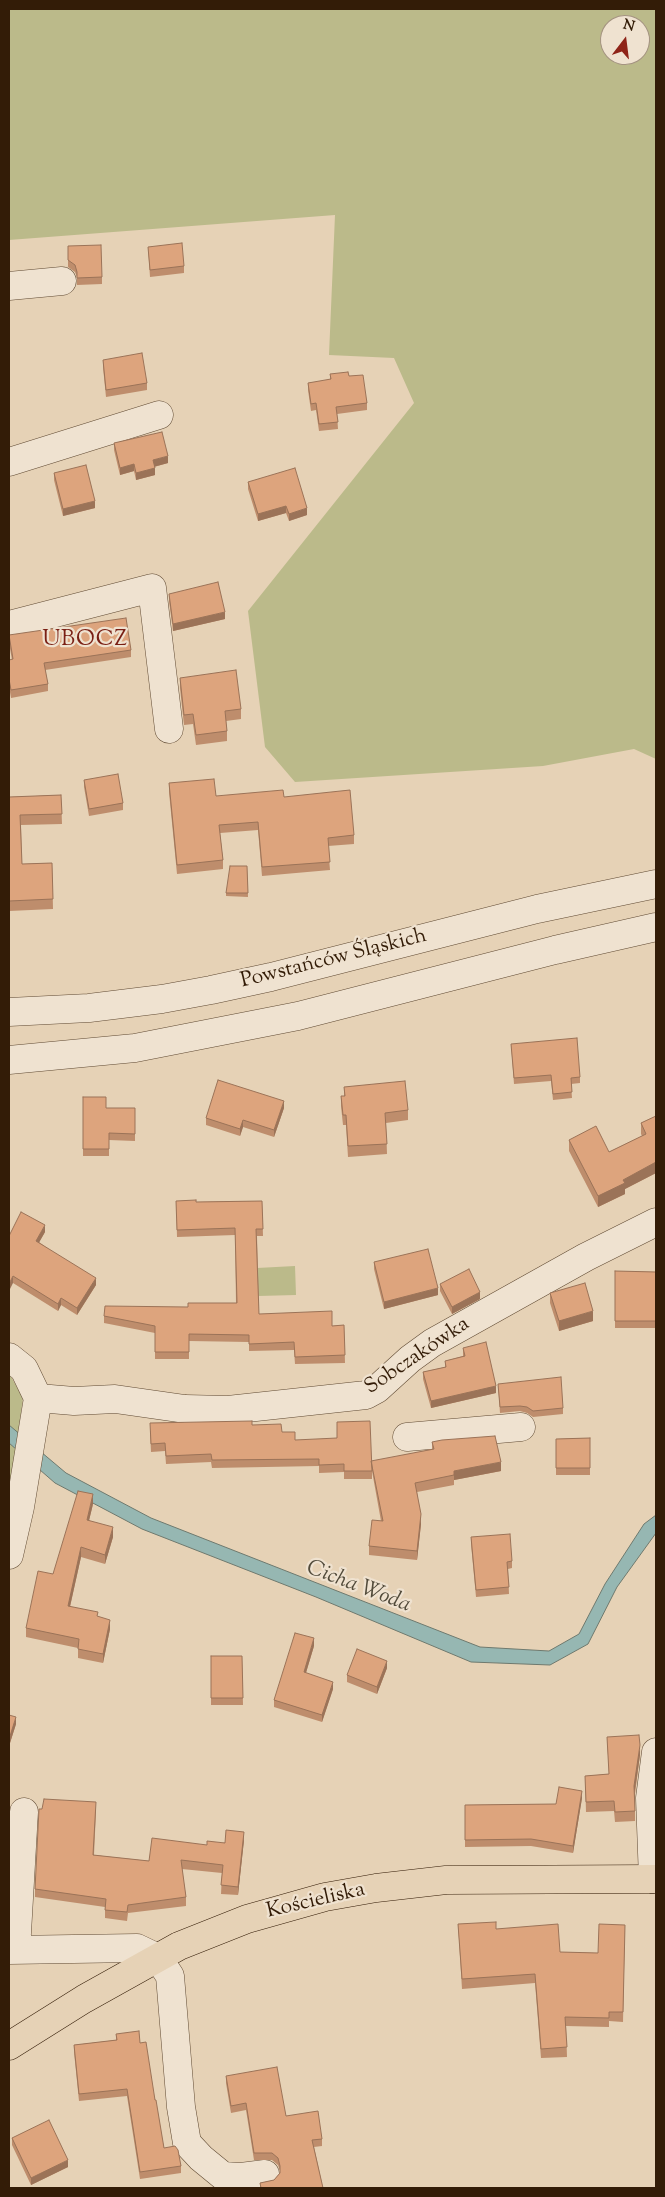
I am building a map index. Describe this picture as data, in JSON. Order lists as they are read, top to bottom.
{
  "streets": {
    "main road": ["Kościeliska"],
    "street": ["Powstańców Śląskich", "Sobczakówka"]
  },
  "districts": ["UBOCZ"],
  "water": ["Cicha Woda"],
  "north": "top"
}
